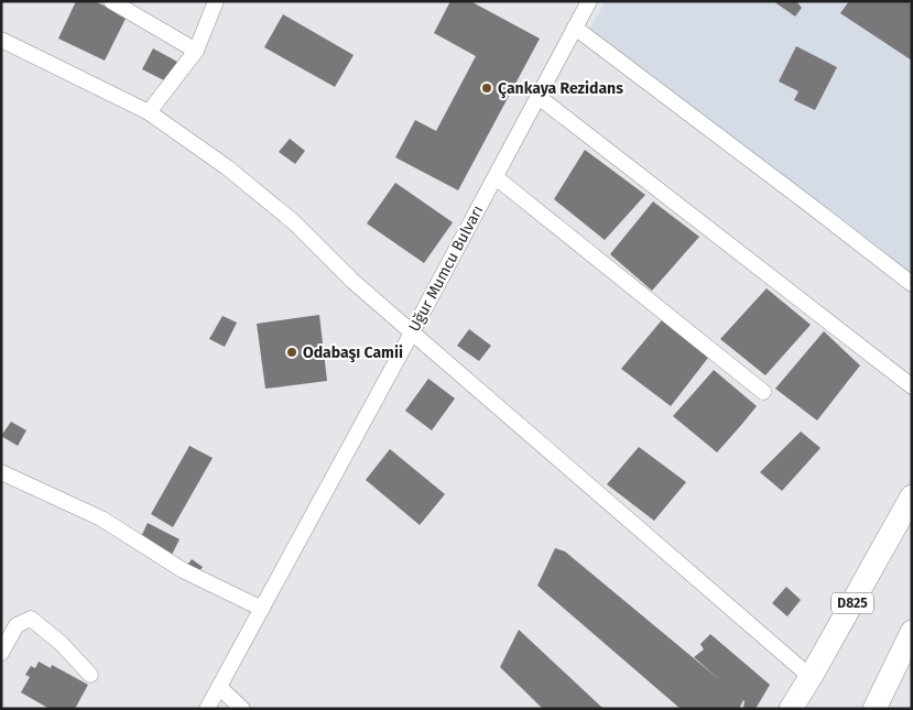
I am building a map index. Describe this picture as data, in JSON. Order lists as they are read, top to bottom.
{
  "streets": {
    "highway": ["D825"],
    "street": ["Uğur Mumcu Bulvarı"]
  },
  "places": ["Çankaya Rezidans", "Odabaşı Camii"]
}
